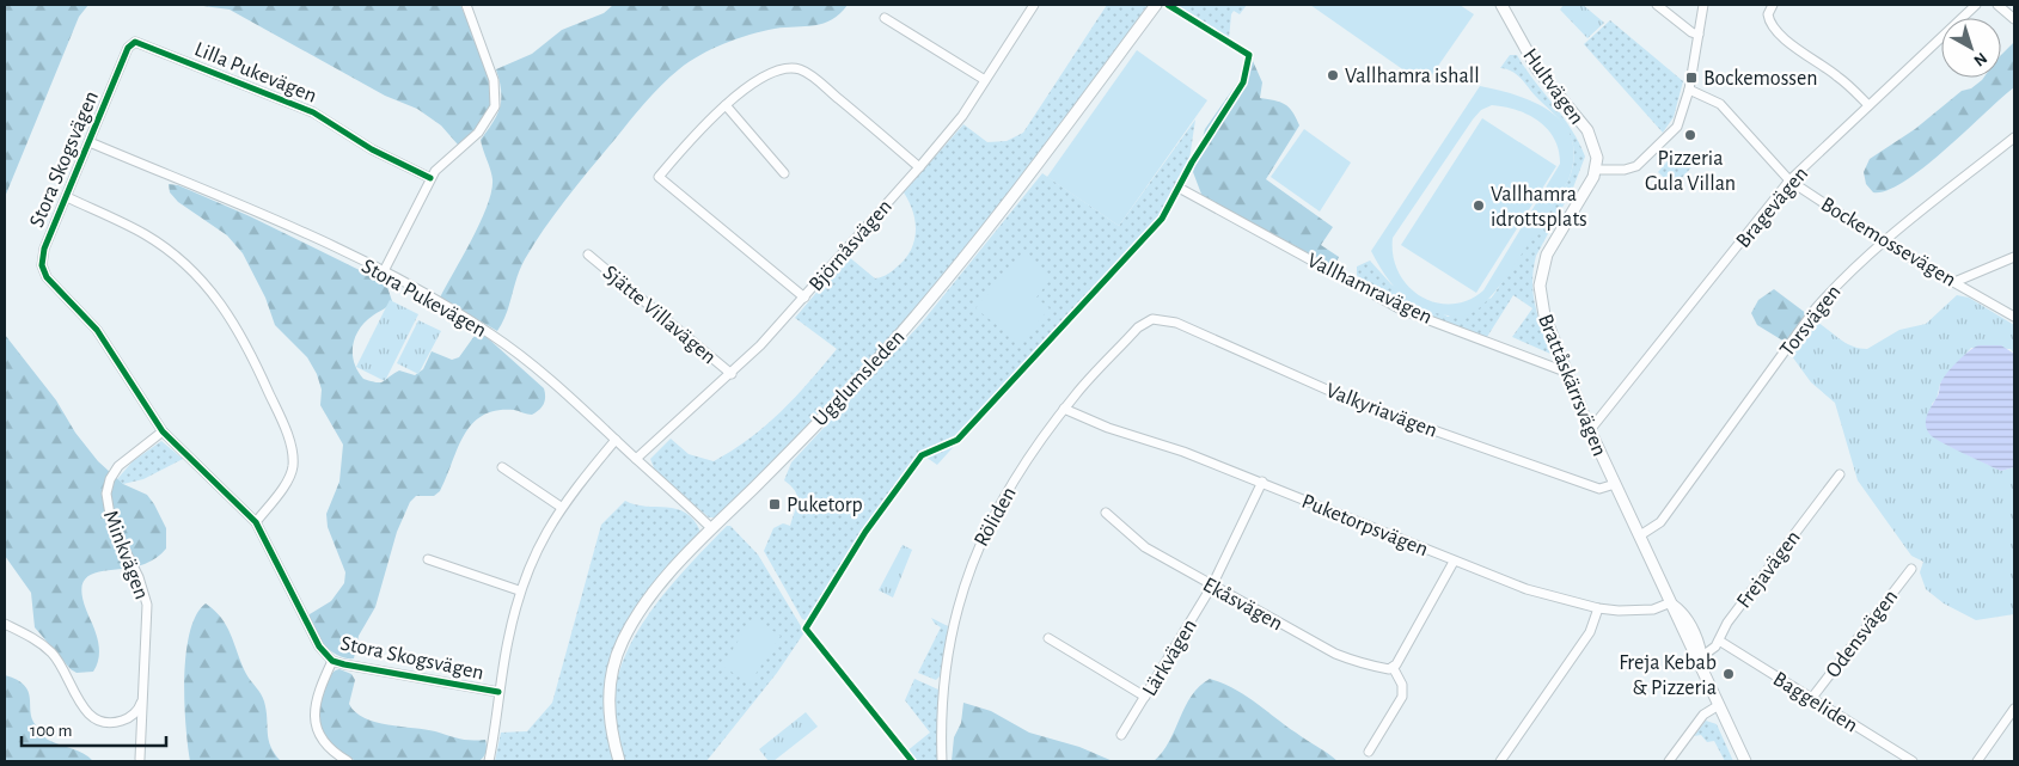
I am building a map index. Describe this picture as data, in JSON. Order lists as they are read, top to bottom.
{
  "streets": {
    "street": [
      "Lilla Pukevägen",
      "Hultvägen",
      "Stora Skogsvägen",
      "Bragevägen",
      "Bockemossevägen",
      "Björnåsvägen",
      "Vallhamravägen",
      "Stora Pukevägen",
      "Sjätte Villavägen",
      "Torsvägen",
      "Ugglumsleden",
      "Brattåskärrsvägen",
      "Valkyriavägen",
      "Röliden",
      "Puketorpsvägen",
      "Minkvägen",
      "Frejavägen",
      "Ekåsvägen",
      "Odensvägen",
      "Lärkvägen",
      "Baggeliden"
    ]
  },
  "crossings": [
    ["Lilla Pukevägen", "Stora Skogsvägen"],
    ["Hultvägen", "Brattåskärrsvägen"],
    ["Stora Skogsvägen", "Stora Pukevägen"],
    ["Stora Skogsvägen", "Minkvägen"],
    ["Bragevägen", "Bockemossevägen"],
    ["Bragevägen", "Brattåskärrsvägen"],
    ["Bockemossevägen", "Torsvägen"],
    ["Björnåsvägen", "Stora Pukevägen"],
    ["Björnåsvägen", "Sjätte Villavägen"],
    ["Vallhamravägen", "Brattåskärrsvägen"],
    ["Stora Pukevägen", "Ugglumsleden"],
    ["Torsvägen", "Brattåskärrsvägen"],
    ["Brattåskärrsvägen", "Valkyriavägen"],
    ["Brattåskärrsvägen", "Puketorpsvägen"],
    ["Brattåskärrsvägen", "Frejavägen"],
    ["Valkyriavägen", "Röliden"],
    ["Röliden", "Puketorpsvägen"],
    ["Puketorpsvägen", "Lärkvägen"],
    ["Frejavägen", "Baggeliden"],
    ["Ekåsvägen", "Lärkvägen"],
    ["Odensvägen", "Baggeliden"]
  ],
  "places": {
    "other": [
      "Vallhamra ishall",
      "Pizzeria Gula Villan",
      "Vallhamra idrottsplats",
      "Freja Kebab & Pizzeria"
    ],
    "transit": ["Bockemossen", "Puketorp"]
  },
  "scale_bar": "100 m",
  "north": "bottom right"
}
